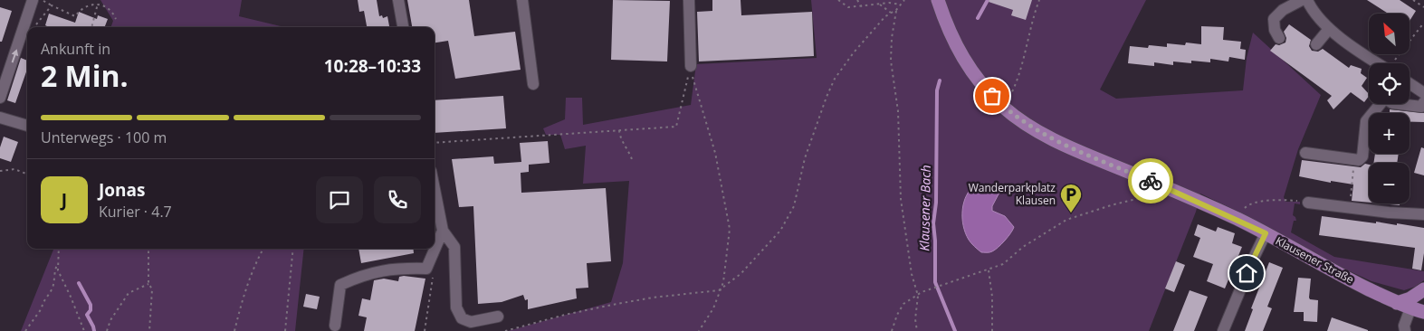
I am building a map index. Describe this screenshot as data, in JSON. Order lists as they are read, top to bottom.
{
  "streets": {
    "main road": ["Klausener Straße"]
  },
  "water": ["Klausener Bach"],
  "places": {
    "parking": ["Wanderparkplatz Klausen"]
  },
  "north": "top left",
  "page": {
    "map_buttons": ["+", "−"],
    "heading": ["2 Min.", "Ankunft in", "10:28–10:33"],
    "panel": ["Jonas", "Kurier · 4.7"],
    "bar": "Unterwegs · 100 m",
    "round": "J"
  }
}
